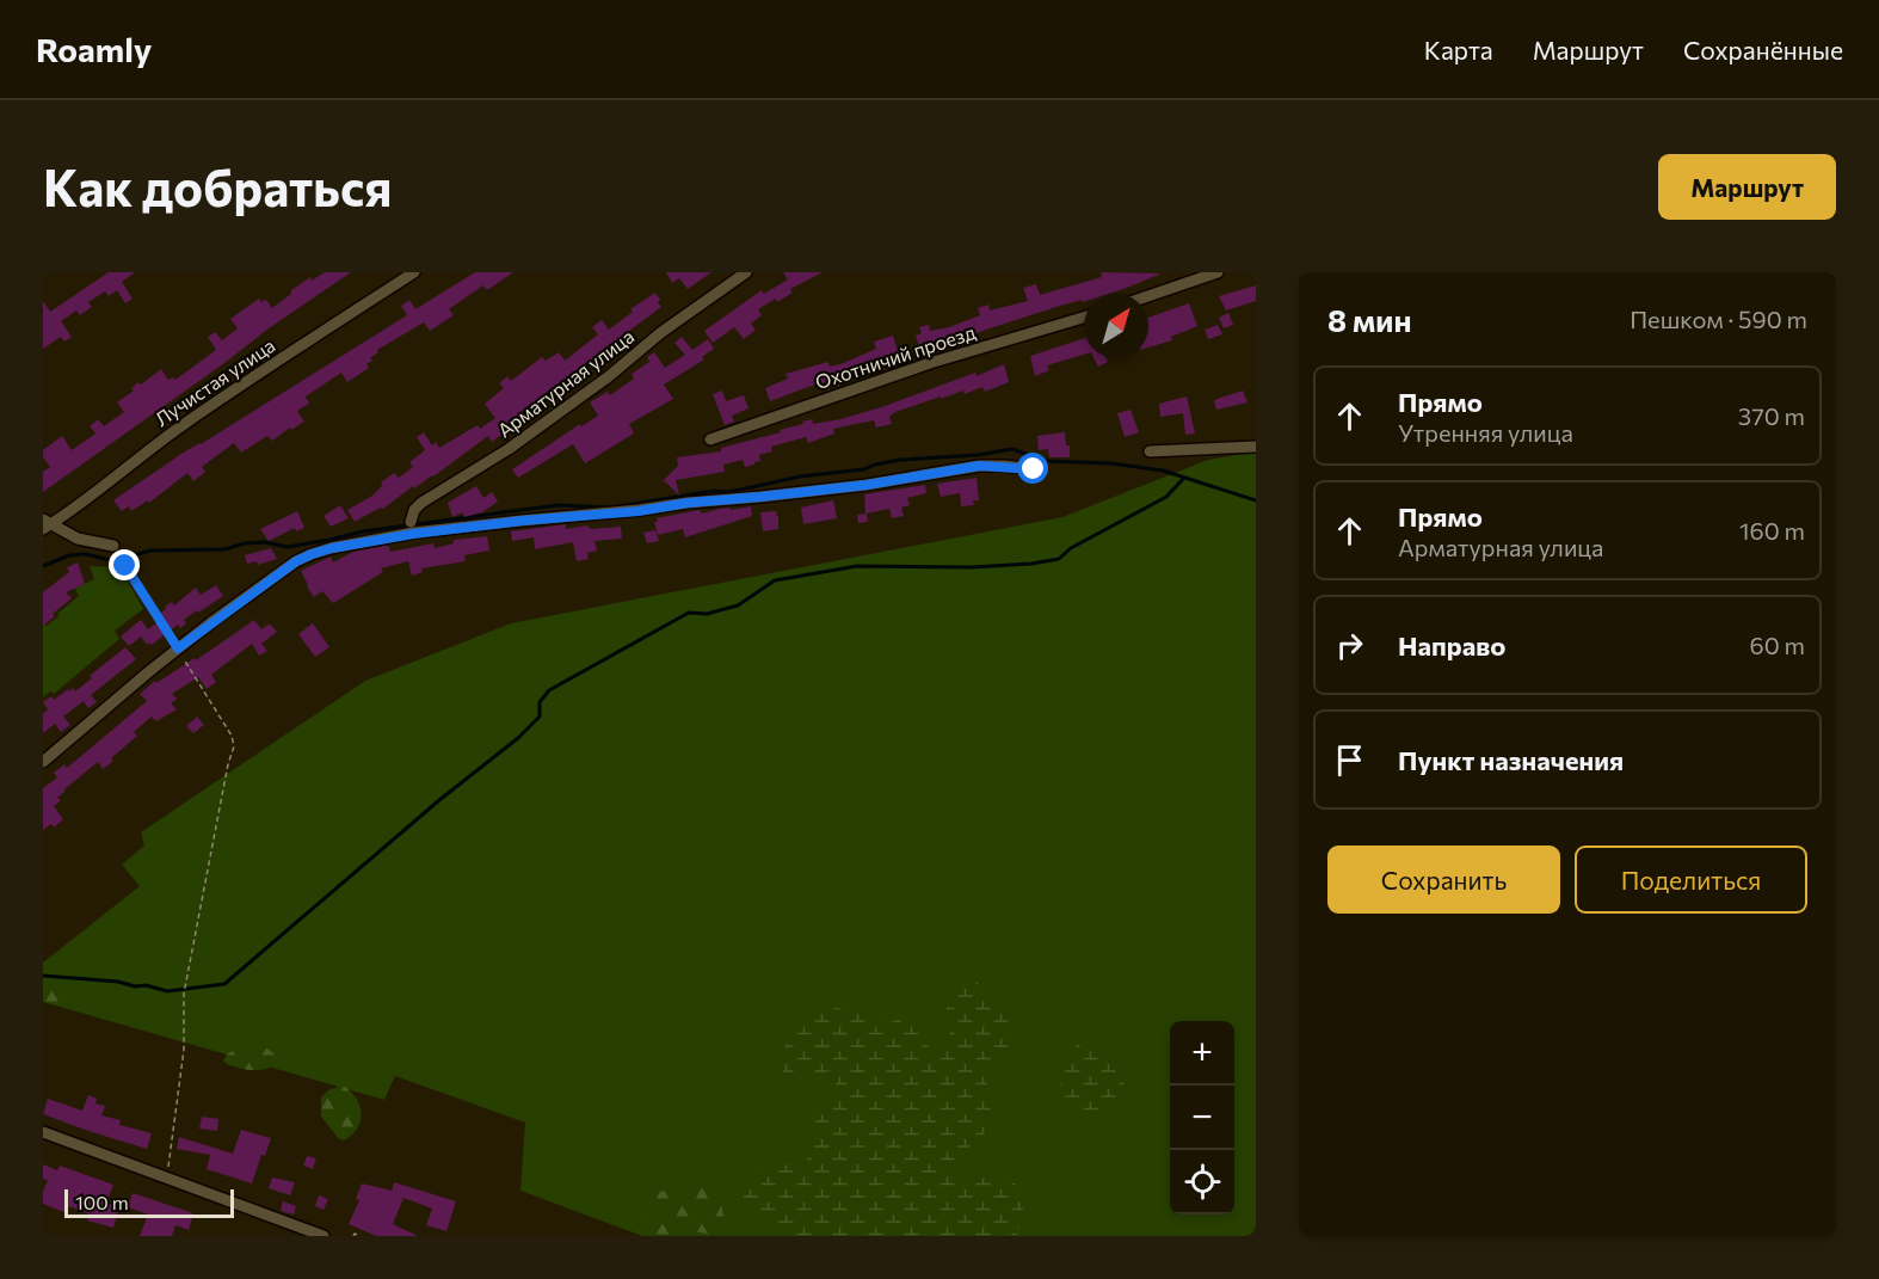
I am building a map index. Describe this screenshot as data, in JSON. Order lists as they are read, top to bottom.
{
  "streets": {
    "street": ["Охотничий проезд", "Лучистая улица", "Арматурная улица"]
  },
  "scale_bar": "100 m",
  "north": "top right",
  "page": {
    "header": "Roamly",
    "nav": ["Карта", "Маршрут", "Сохранённые"],
    "buttons": [
      "Маршрут",
      ["Сохранить", "Поделиться"]
    ],
    "title": "Как добраться",
    "heading": ["8 мин", "Пешком · 590 m"],
    "list": [
      ["Прямо", "Утренняя улица", "370 m"],
      ["Прямо", "Арматурная улица", "160 m"],
      ["Направо", "60 m"],
      "Пункт назначения"
    ],
    "map_buttons": ["+", "−"],
    "scale": "100 m"
  }
}
